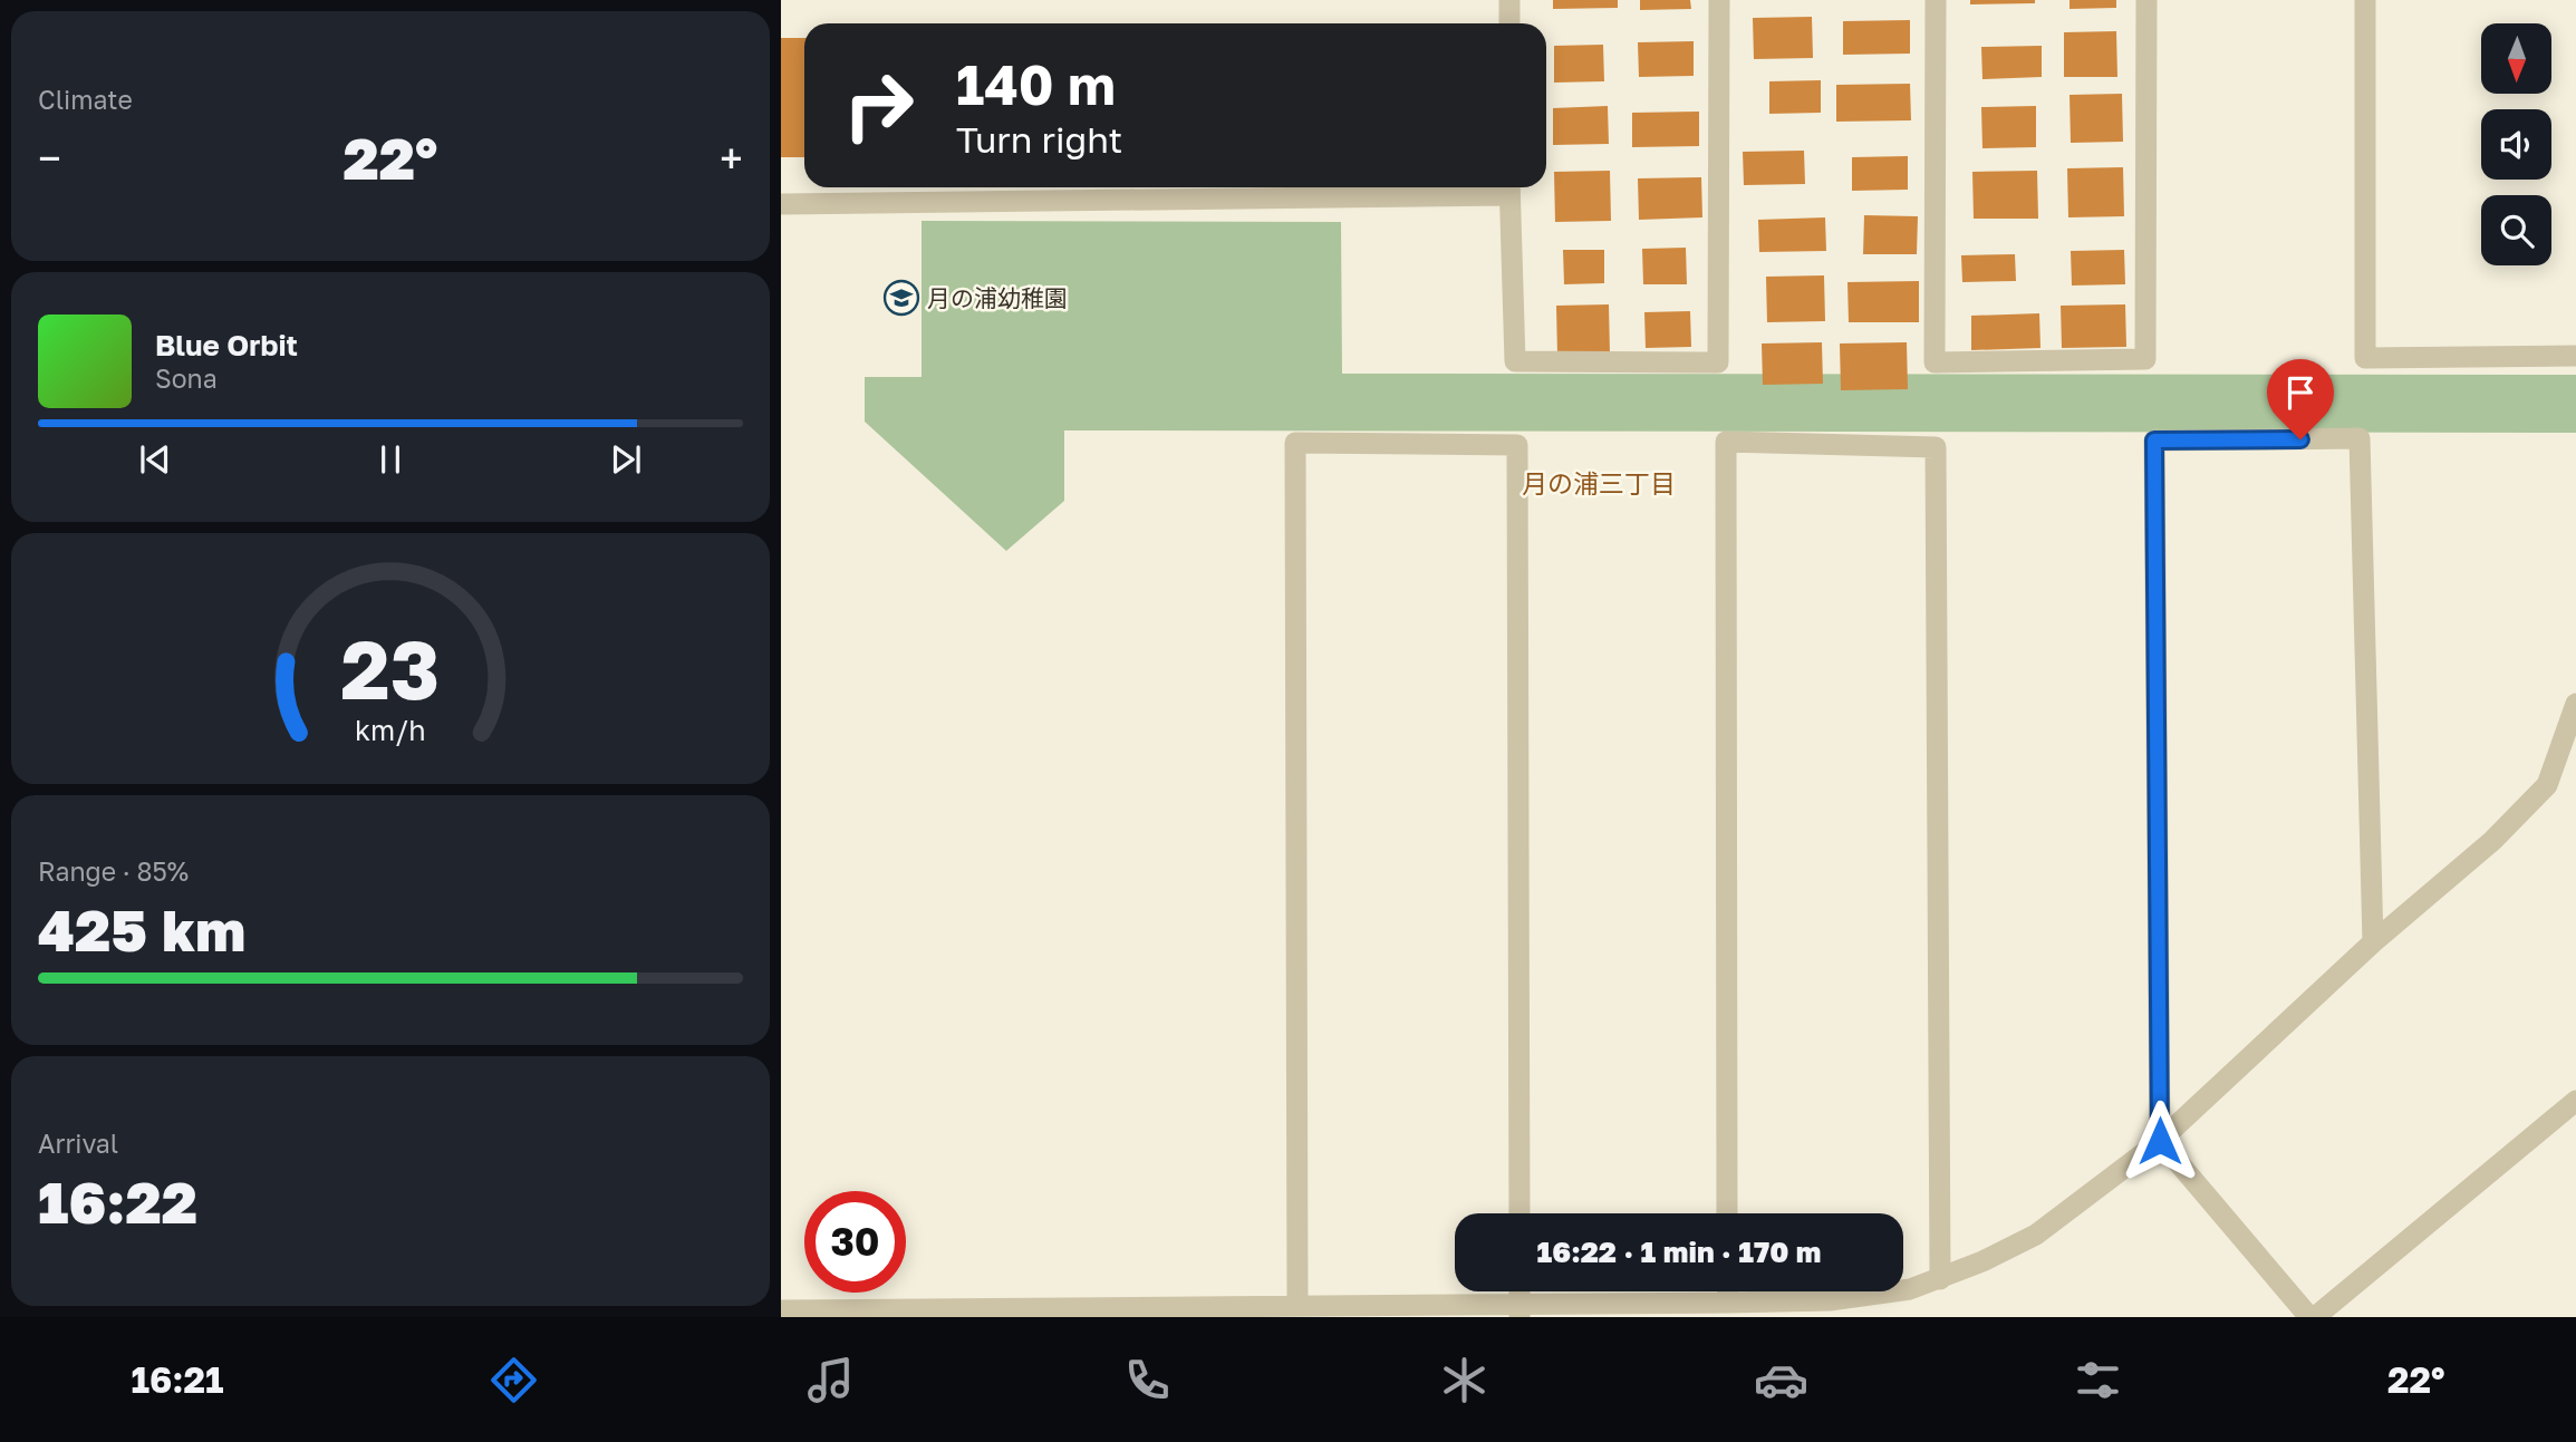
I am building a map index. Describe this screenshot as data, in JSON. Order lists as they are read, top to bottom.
{
  "districts": ["月の浦三丁目"],
  "places": {
    "school or university": ["月の浦幼稚園"]
  },
  "north": "bottom",
  "page": {
    "tile": [
      "Climate",
      ["Range · 85%", "425 km"],
      ["Arrival", "16:22"]
    ],
    "turn": ["140 m", "Turn right"],
    "heat": ["−", "22°", "+"],
    "song": ["Blue Orbit", "Sona"],
    "limit": "30",
    "trip": "16:22 · 1 min · 170 m",
    "tabs": ["16:21", "22°"],
    "gauge": ["23", "km/h"]
  }
}
